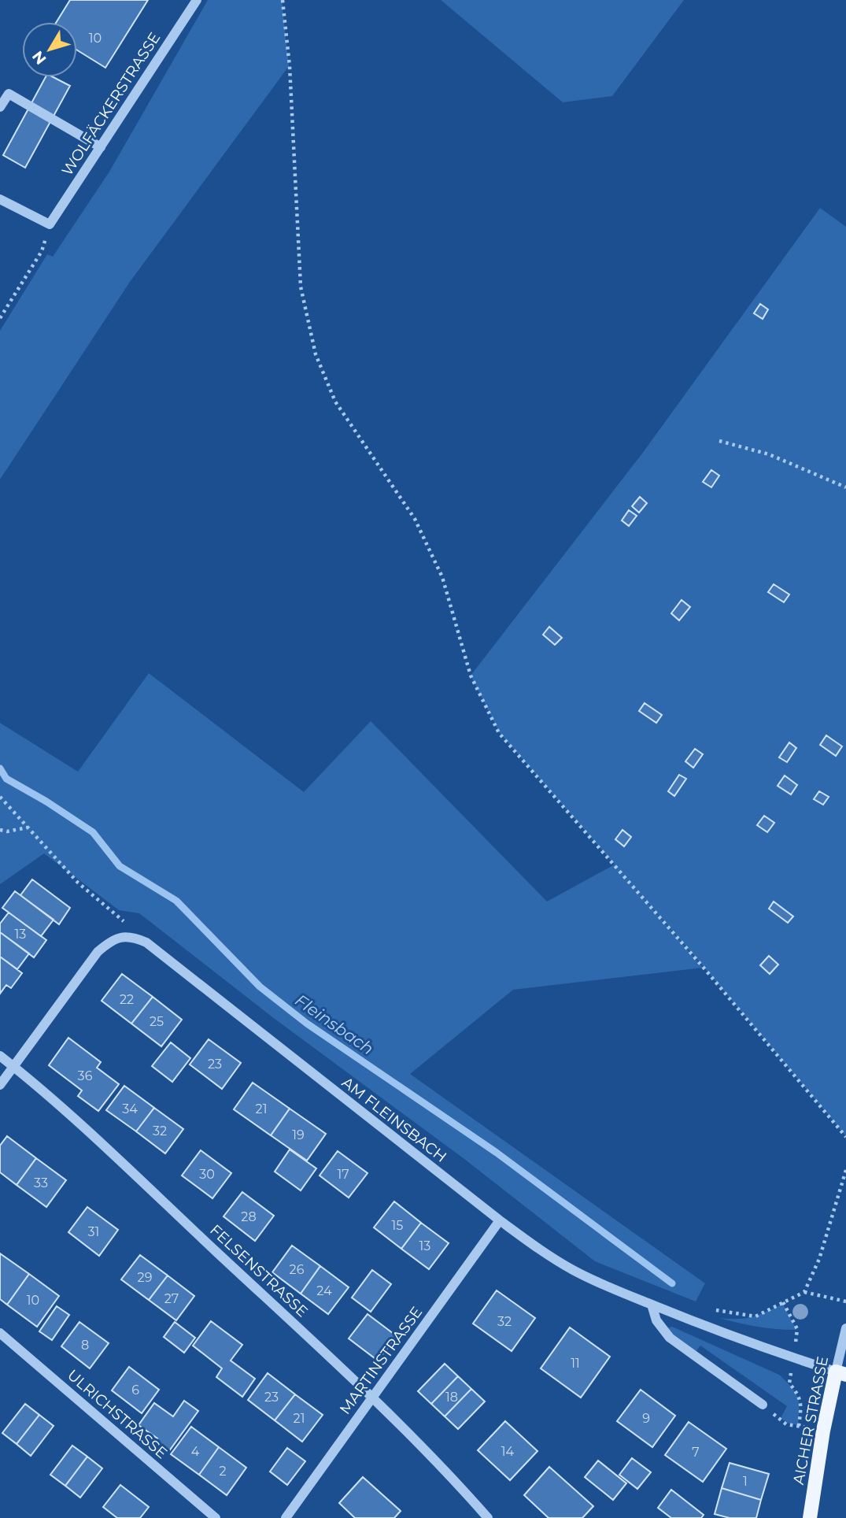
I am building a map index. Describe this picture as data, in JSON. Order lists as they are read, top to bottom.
{
  "streets": {
    "main road": ["AICHER STRASSE"],
    "street": [
      "WOLFÄCKERSTRASSE",
      "AM FLEINSBACH",
      "FELSENSTRASSE",
      "MARTINSTRASSE",
      "ULRICHSTRASSE"
    ]
  },
  "crossings": [
    ["AM FLEINSBACH", "FELSENSTRASSE"],
    ["AM FLEINSBACH", "MARTINSTRASSE"],
    ["AM FLEINSBACH", "AICHER STRASSE"],
    ["FELSENSTRASSE", "MARTINSTRASSE"]
  ],
  "water": ["Fleinsbach"],
  "house_numbers": [
    "10",
    "13",
    "22",
    "25",
    "23",
    "36",
    "34",
    "21",
    "32",
    "19",
    "30",
    "17",
    "33",
    "28",
    "15",
    "31",
    "13",
    "26",
    "29",
    "24",
    "27",
    "10",
    "32",
    "8",
    "11",
    "6",
    "23",
    "18",
    "21",
    "9",
    "4",
    "14",
    "7",
    "2",
    "1"
  ],
  "north": "bottom left"
}
